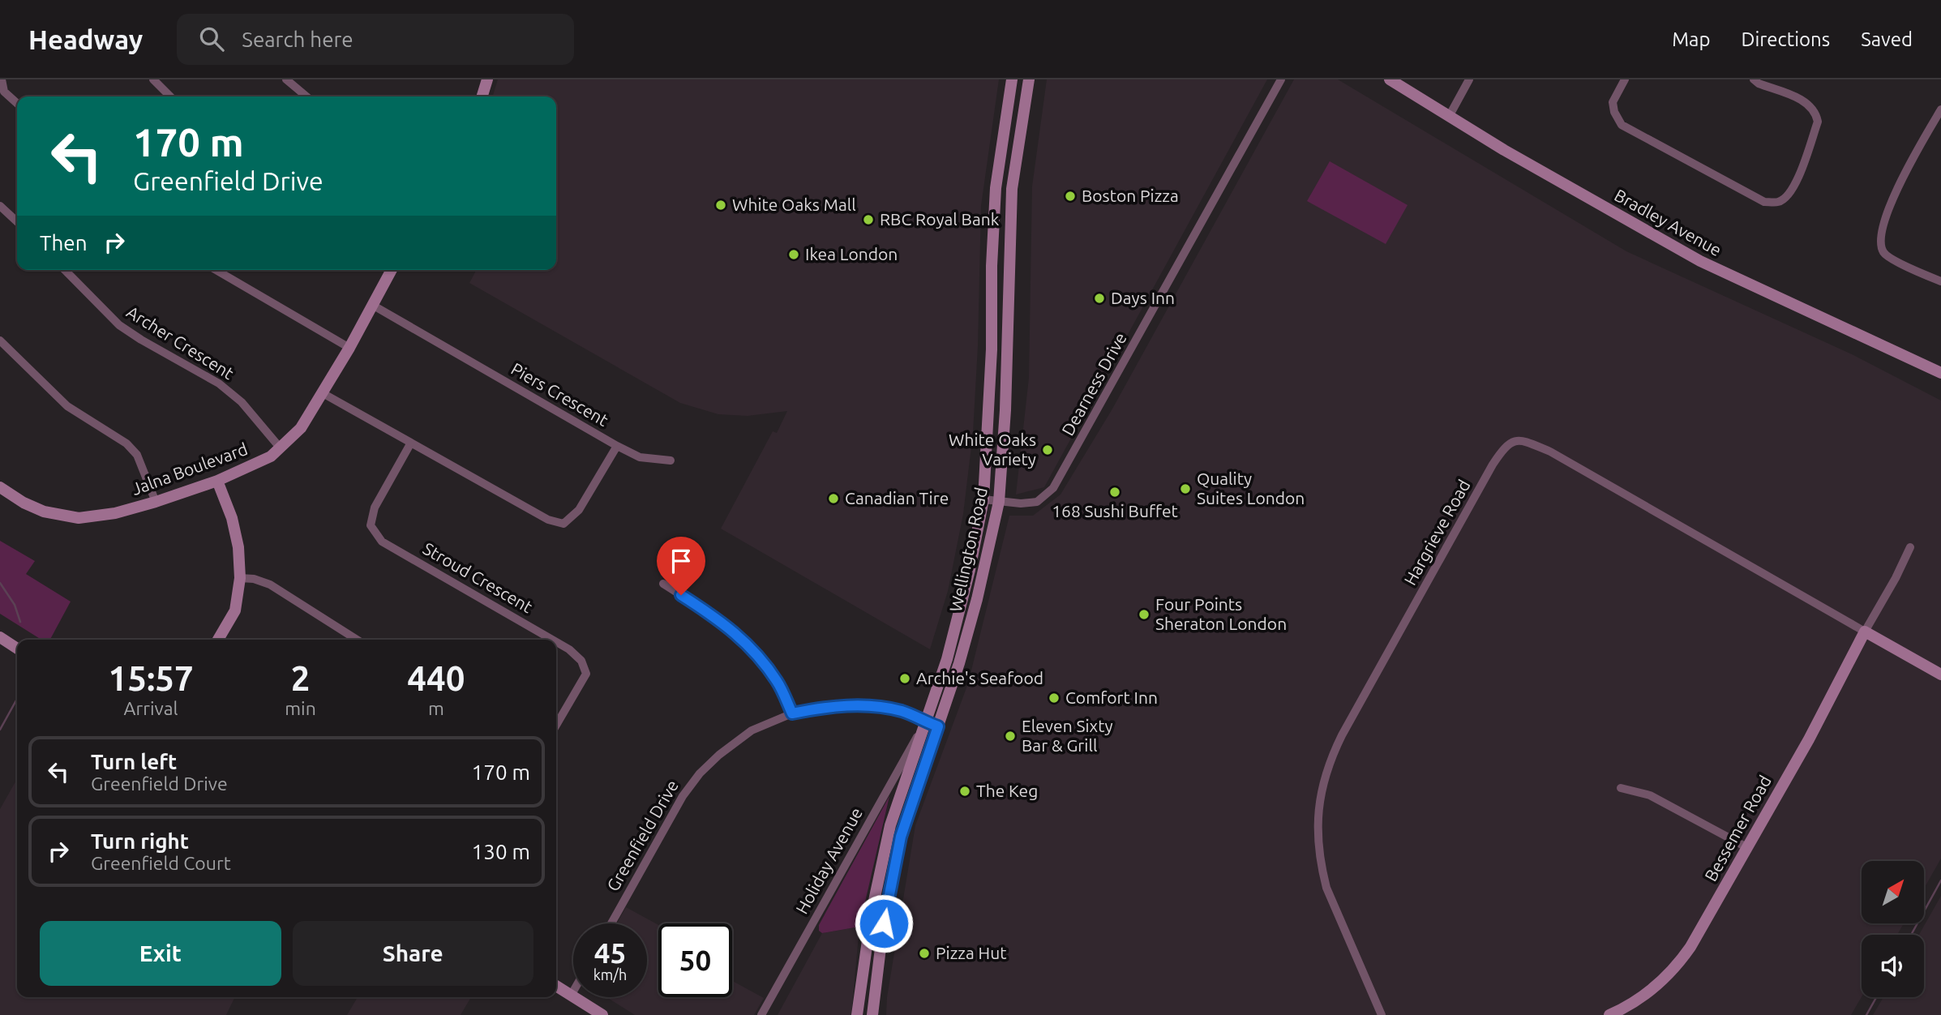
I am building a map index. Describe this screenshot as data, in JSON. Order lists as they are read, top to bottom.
{
  "streets": {
    "main road": [
      "Bradley Avenue",
      "Jalna Boulevard",
      "Wellington Road",
      "Bessemer Road"
    ],
    "street": [
      "Archer Crescent",
      "Dearness Drive",
      "Piers Crescent",
      "Hargrieve Road",
      "Stroud Crescent",
      "Greenfield Drive",
      "Holiday Avenue"
    ]
  },
  "crossings": [
    ["Archer Crescent", "Jalna Boulevard"],
    ["Dearness Drive", "Wellington Road"],
    ["Piers Crescent", "Jalna Boulevard"],
    ["Piers Crescent", "Stroud Crescent"],
    ["Hargrieve Road", "Bessemer Road"],
    ["Wellington Road", "Greenfield Drive"],
    ["Wellington Road", "Holiday Avenue"],
    ["Greenfield Drive", "Holiday Avenue"]
  ],
  "places": [
    "Boston Pizza",
    "White Oaks Mall",
    "RBC Royal Bank",
    "Ikea London",
    "Days Inn",
    "White Oaks Variety",
    "Quality Suites London",
    "168 Sushi Buffet",
    "Canadian Tire",
    "Four Points Sheraton London",
    "Archie's Seafood",
    "Comfort Inn",
    "Eleven Sixty Bar & Grill",
    "The Keg",
    "Pizza Hut"
  ],
  "north": "top right",
  "page": {
    "header": "Headway",
    "search": "Search here",
    "nav": ["Map", "Directions", "Saved"],
    "turn": ["170 m", "Greenfield Drive"],
    "then": "Then",
    "eta": [
      "15:57",
      "Arrival",
      "2",
      "min",
      "440",
      "m"
    ],
    "list": [
      {
        "name": "Turn left",
        "note": "Greenfield Drive",
        "value": "170 m"
      },
      {
        "name": "Turn right",
        "note": "Greenfield Court",
        "value": "130 m"
      }
    ],
    "buttons": ["Exit", "Share"],
    "speed": "45 km/h",
    "limit": "50"
  }
}
